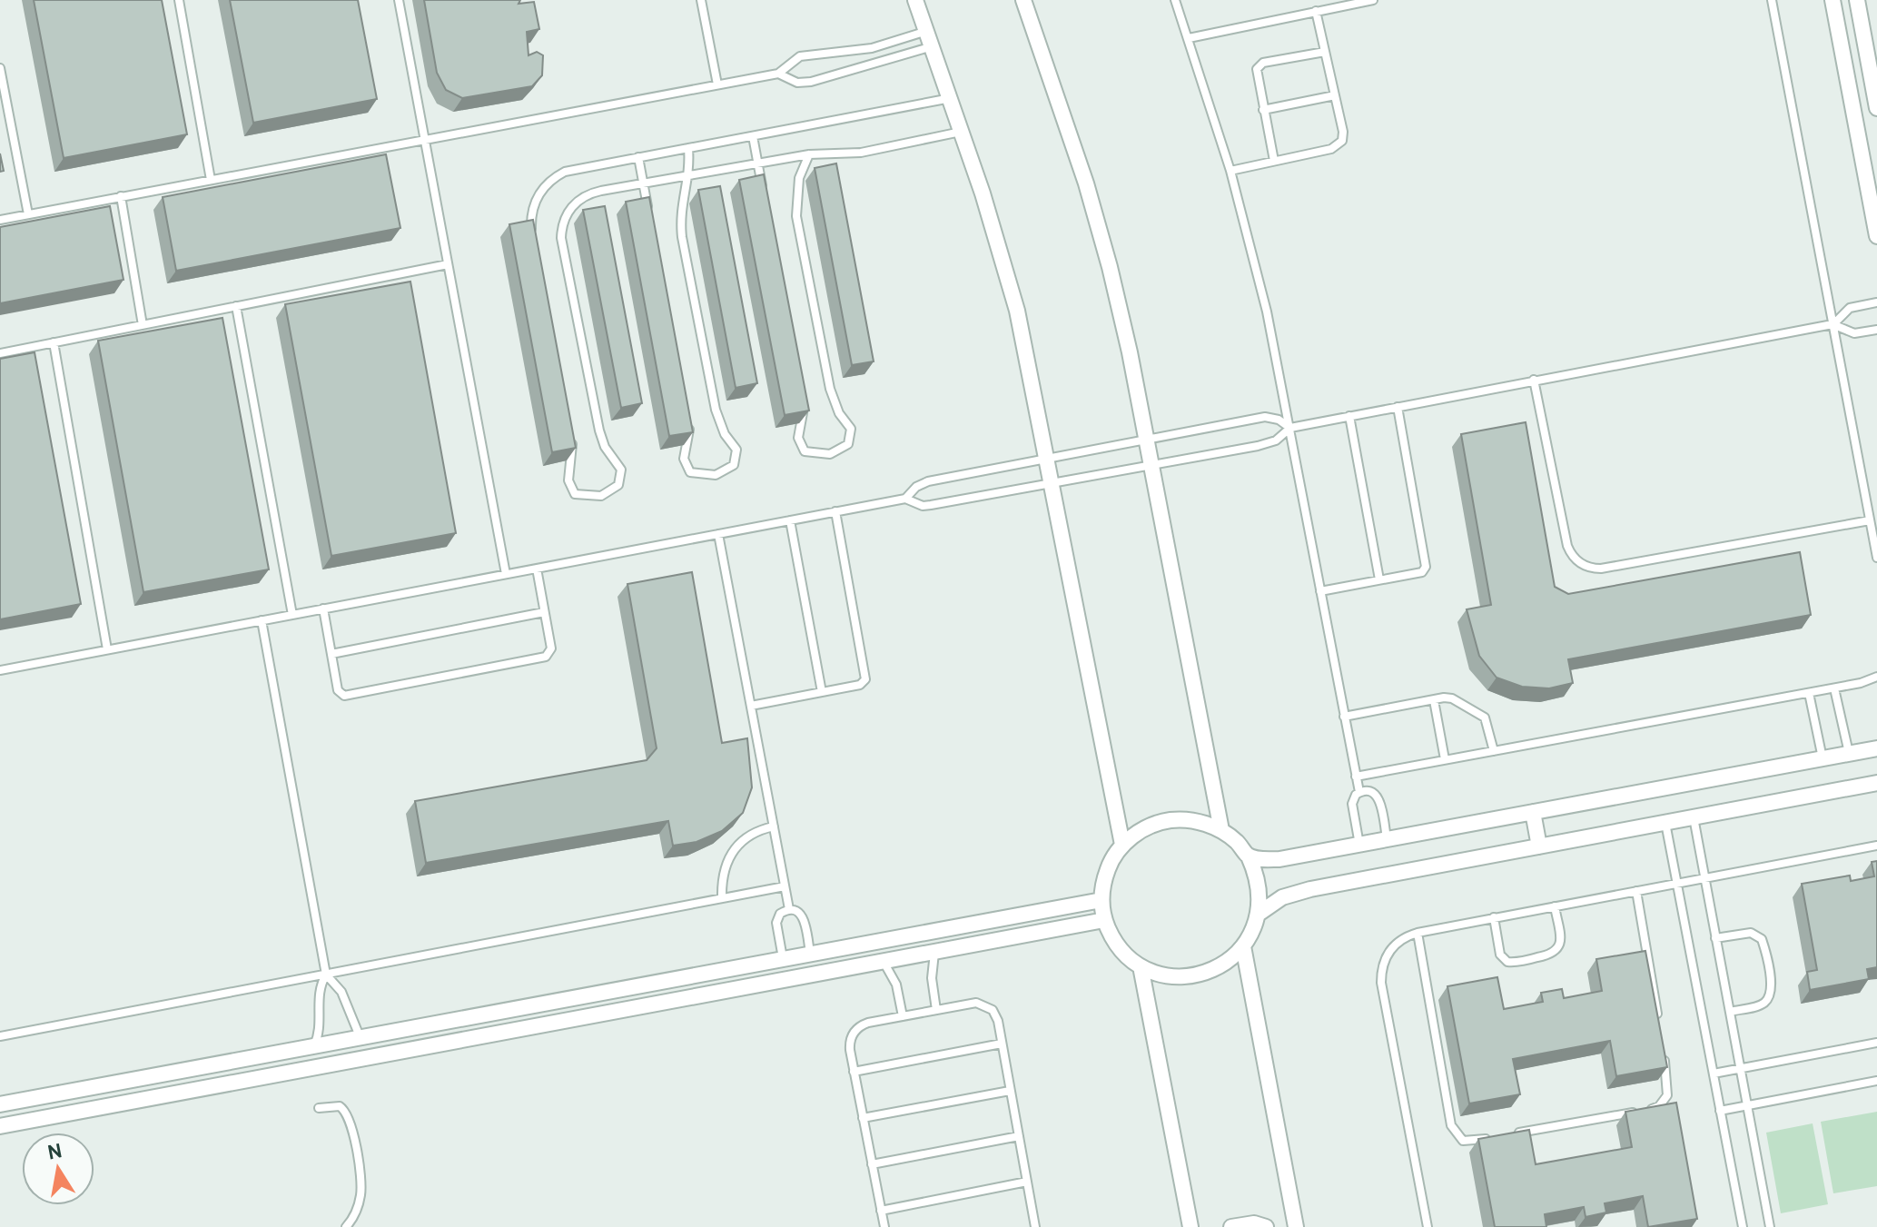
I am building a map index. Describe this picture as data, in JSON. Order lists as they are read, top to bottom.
{
  "north": "top"
}
